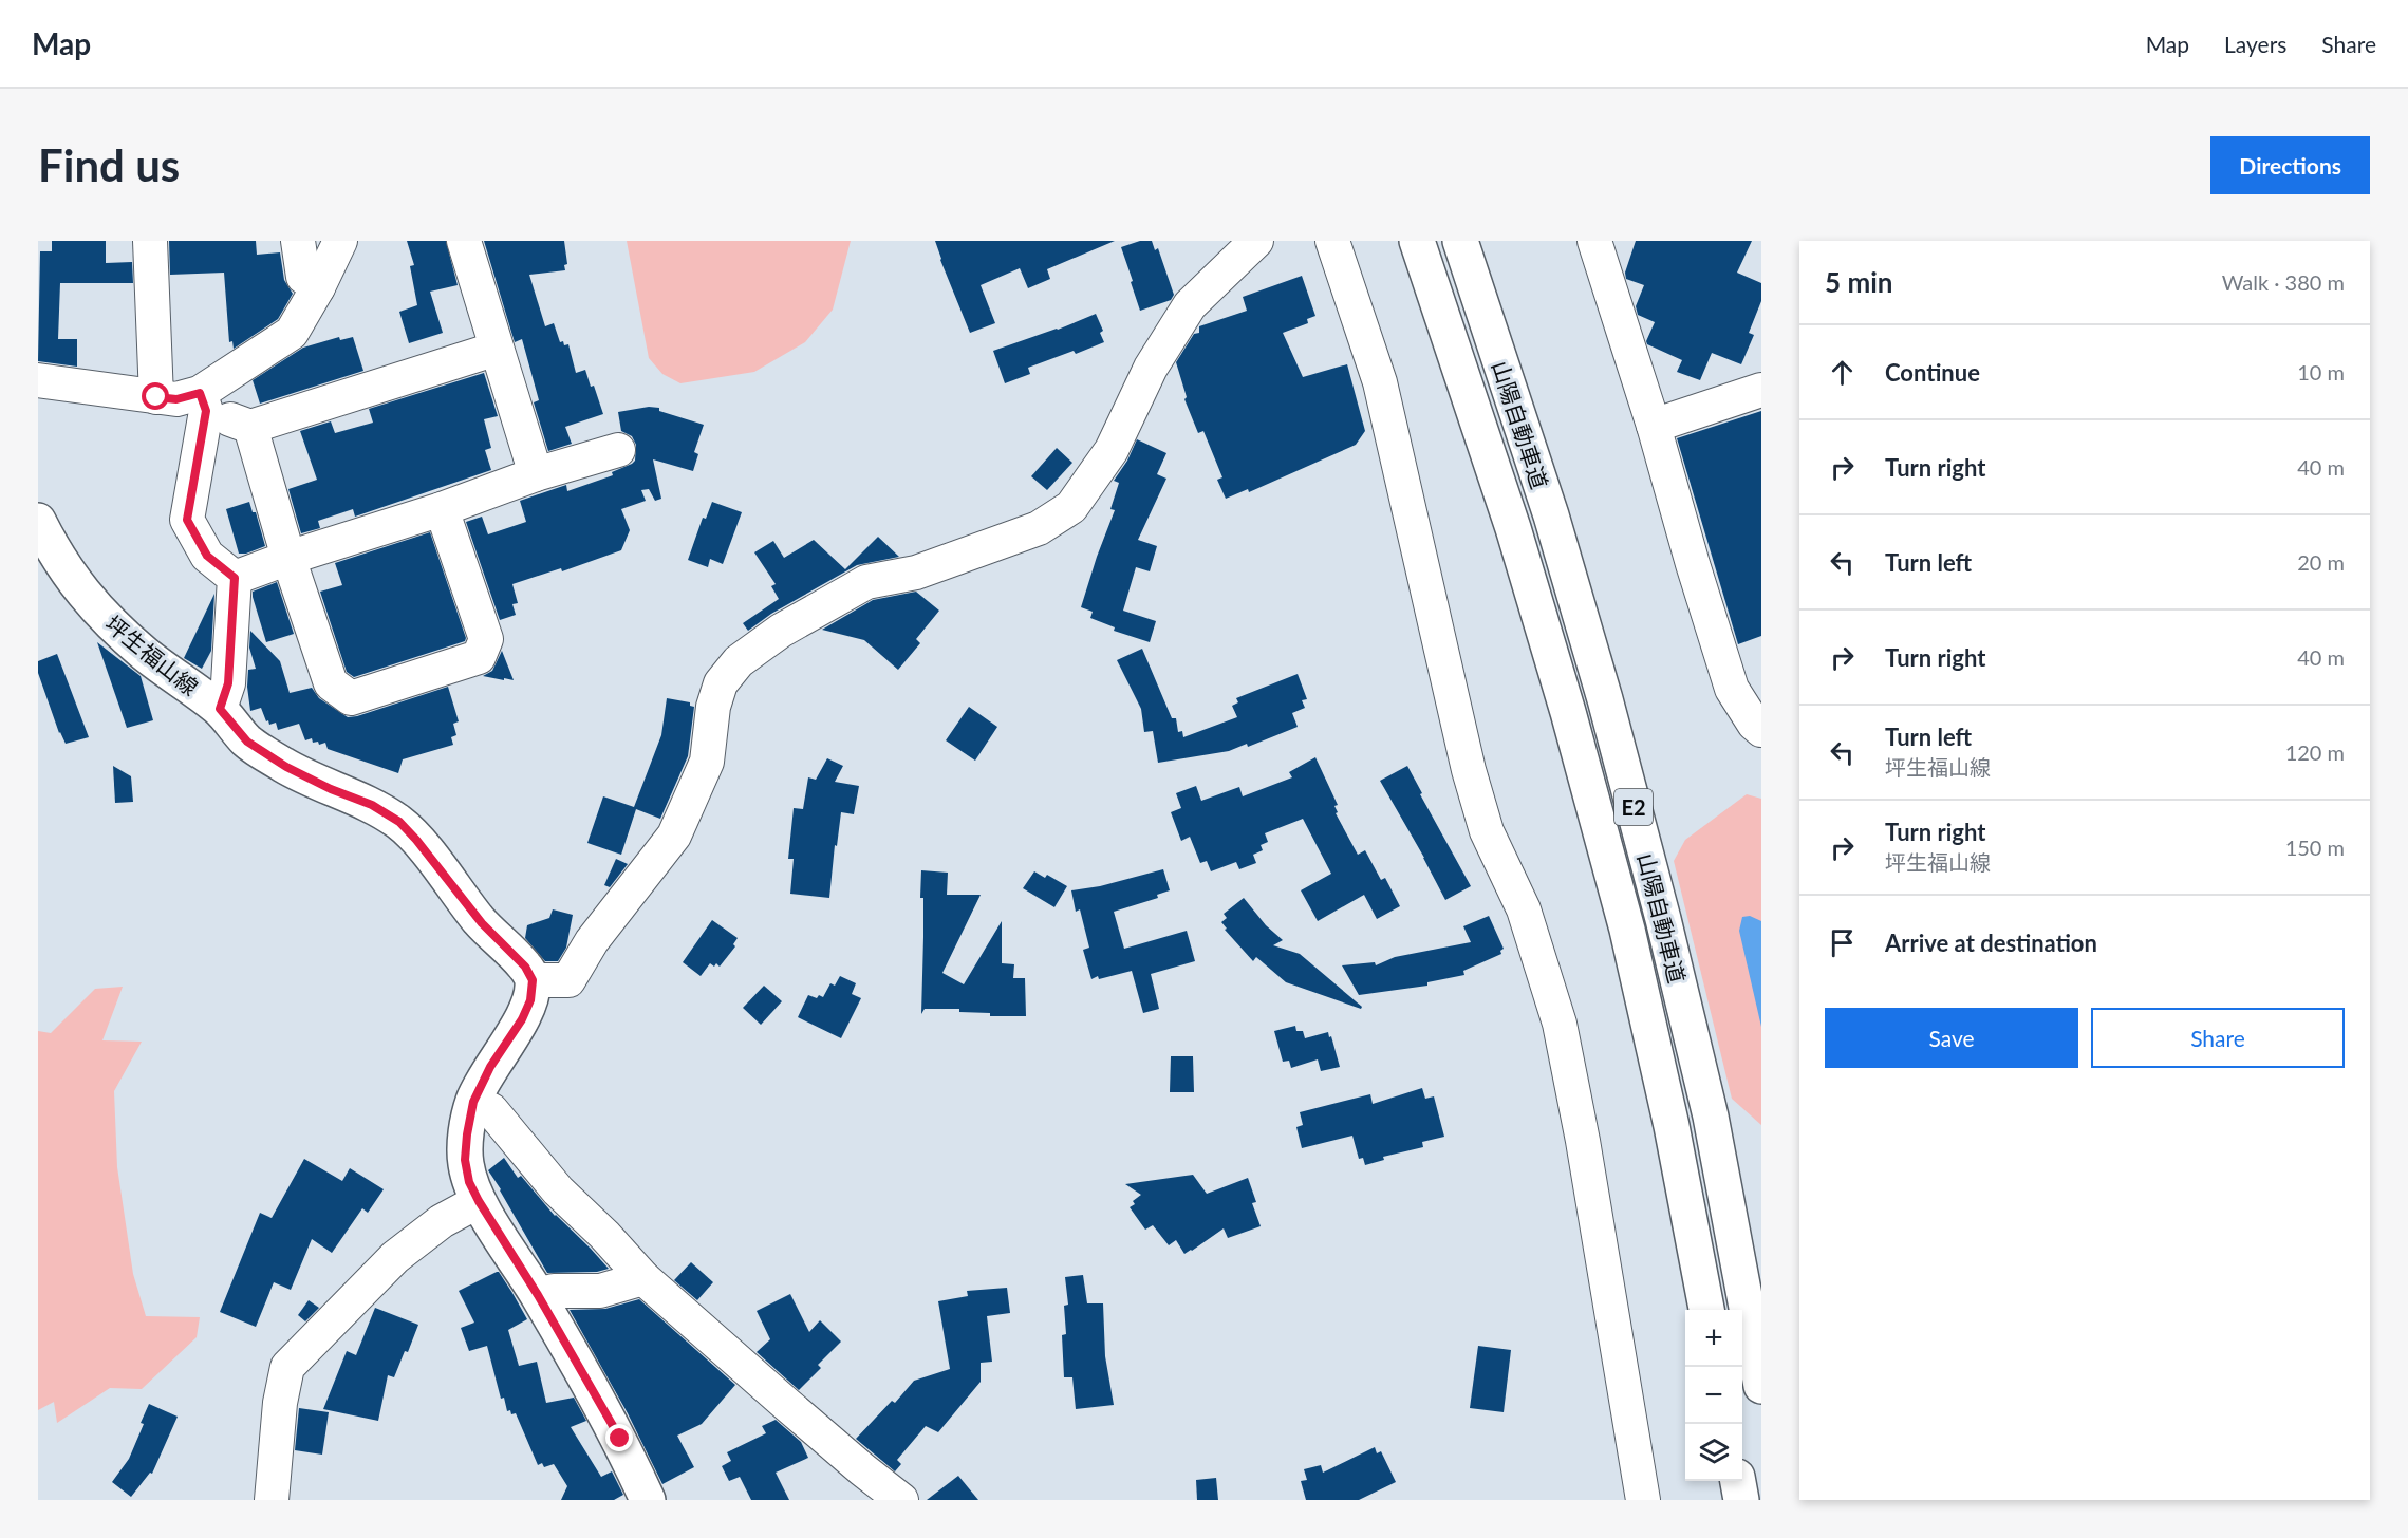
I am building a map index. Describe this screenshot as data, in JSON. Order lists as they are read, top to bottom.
{
  "streets": {
    "main road": ["山陽自動車道", "坪生福山線", "E2"]
  },
  "page": {
    "header": "Map",
    "nav": ["Map", "Layers", "Share"],
    "buttons": [
      "Directions",
      ["Save", "Share"]
    ],
    "title": "Find us",
    "heading": ["5 min", "Walk · 380 m"],
    "list": [
      ["Continue", "10 m"],
      ["Turn right", "40 m"],
      ["Turn left", "20 m"],
      ["Turn right", "40 m"],
      ["Turn left", "坪生福山線", "120 m"],
      ["Turn right", "坪生福山線", "150 m"],
      "Arrive at destination"
    ],
    "map_buttons": ["+", "−"]
  }
}
